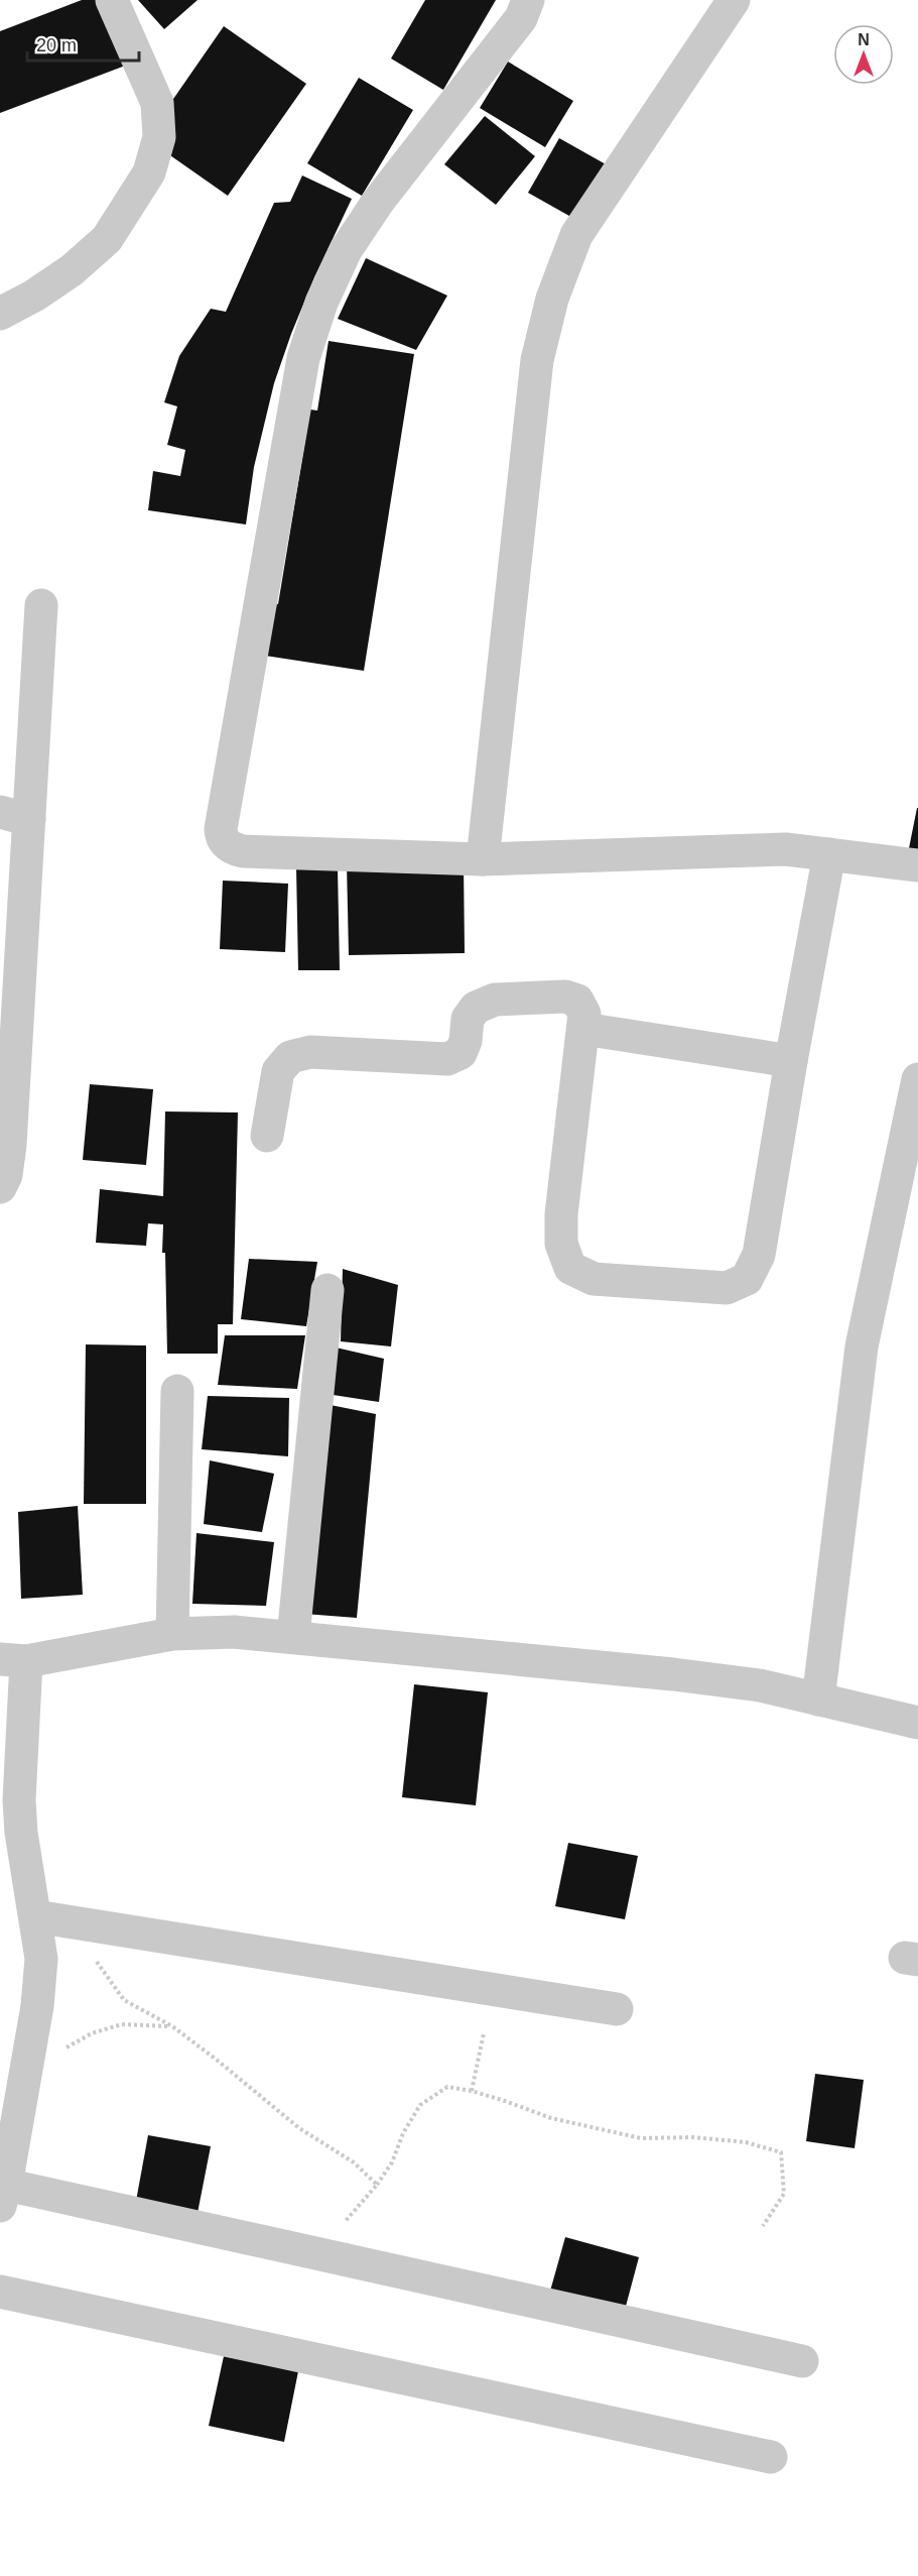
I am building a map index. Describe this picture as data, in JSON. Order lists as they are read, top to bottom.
{
  "scale_bar": "20 m",
  "north": "top"
}
